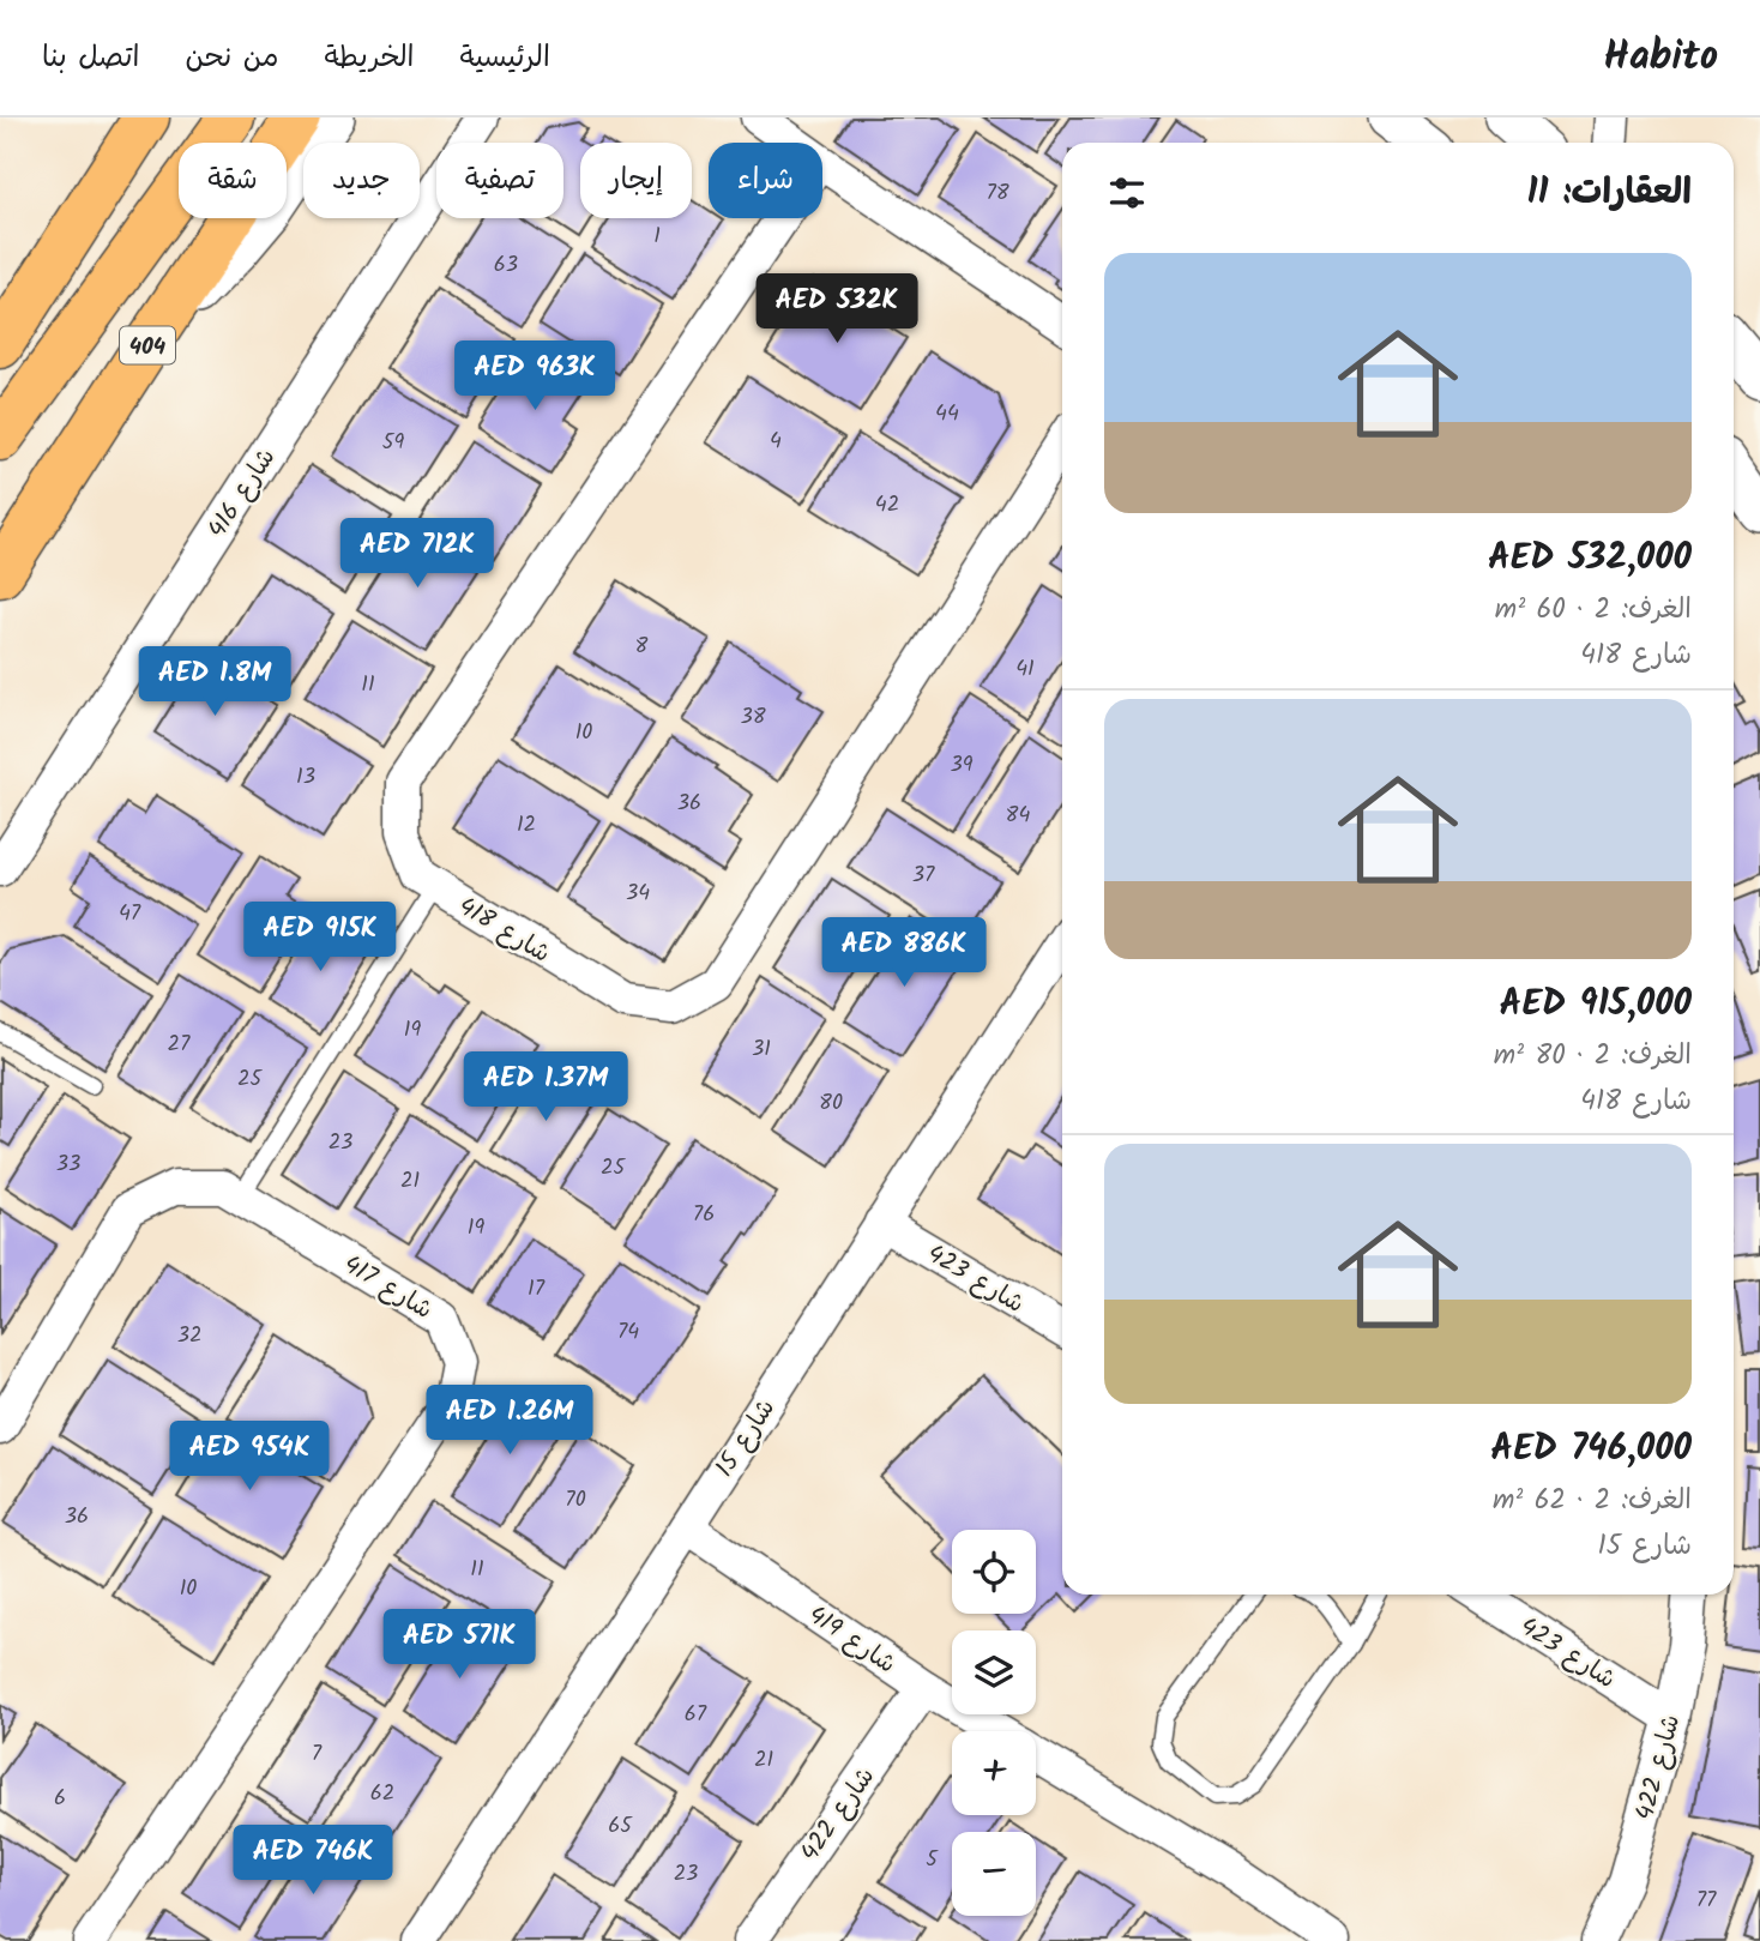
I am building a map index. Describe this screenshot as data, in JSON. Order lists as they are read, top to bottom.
{
  "streets": {
    "main road": ["404"],
    "street": [
      "شارع 416",
      "شارع 418",
      "شارع 423",
      "شارع 417",
      "شارع 15",
      "شارع 419",
      "شارع 422"
    ]
  },
  "crossings": [
    ["شارع 423", "شارع 15"],
    ["شارع 423", "شارع 422"],
    ["شارع 15", "شارع 419"],
    ["شارع 419", "شارع 422"]
  ],
  "house_numbers": [
    "78",
    "1",
    "63",
    "44",
    "4",
    "59",
    "42",
    "8",
    "41",
    "11",
    "38",
    "10",
    "39",
    "13",
    "36",
    "84",
    "12",
    "37",
    "34",
    "47",
    "19",
    "27",
    "31",
    "25",
    "80",
    "23",
    "33",
    "25",
    "21",
    "76",
    "19",
    "17",
    "74",
    "32",
    "70",
    "36",
    "11",
    "10",
    "67",
    "7",
    "21",
    "62",
    "6",
    "65",
    "5",
    "23",
    "77"
  ],
  "page": {
    "header": "Habito",
    "nav": [
      "الرئيسية",
      "الخريطة",
      "من نحن",
      "اتصل بنا"
    ],
    "chip": [
      "شراء",
      "إيجار",
      "تصفية",
      "جديد",
      "شقة"
    ],
    "heading": "العقارات: 11",
    "list": [
      {
        "name": "AED 532,000",
        "note": "الغرف: 2 · 60 m² · شارع 418"
      },
      {
        "name": "AED 915,000",
        "note": "الغرف: 2 · 80 m² · شارع 418"
      },
      {
        "name": "AED 746,000",
        "note": "الغرف: 2 · 62 m² · شارع 15"
      }
    ],
    "price": [
      "AED 532K",
      "AED 963K",
      "AED 712K",
      "AED 1.8M",
      "AED 915K",
      "AED 886K",
      "AED 1.37M",
      "AED 1.26M",
      "AED 954K",
      "AED 571K",
      "AED 746K"
    ],
    "map_buttons": ["+", "−"]
  }
}
